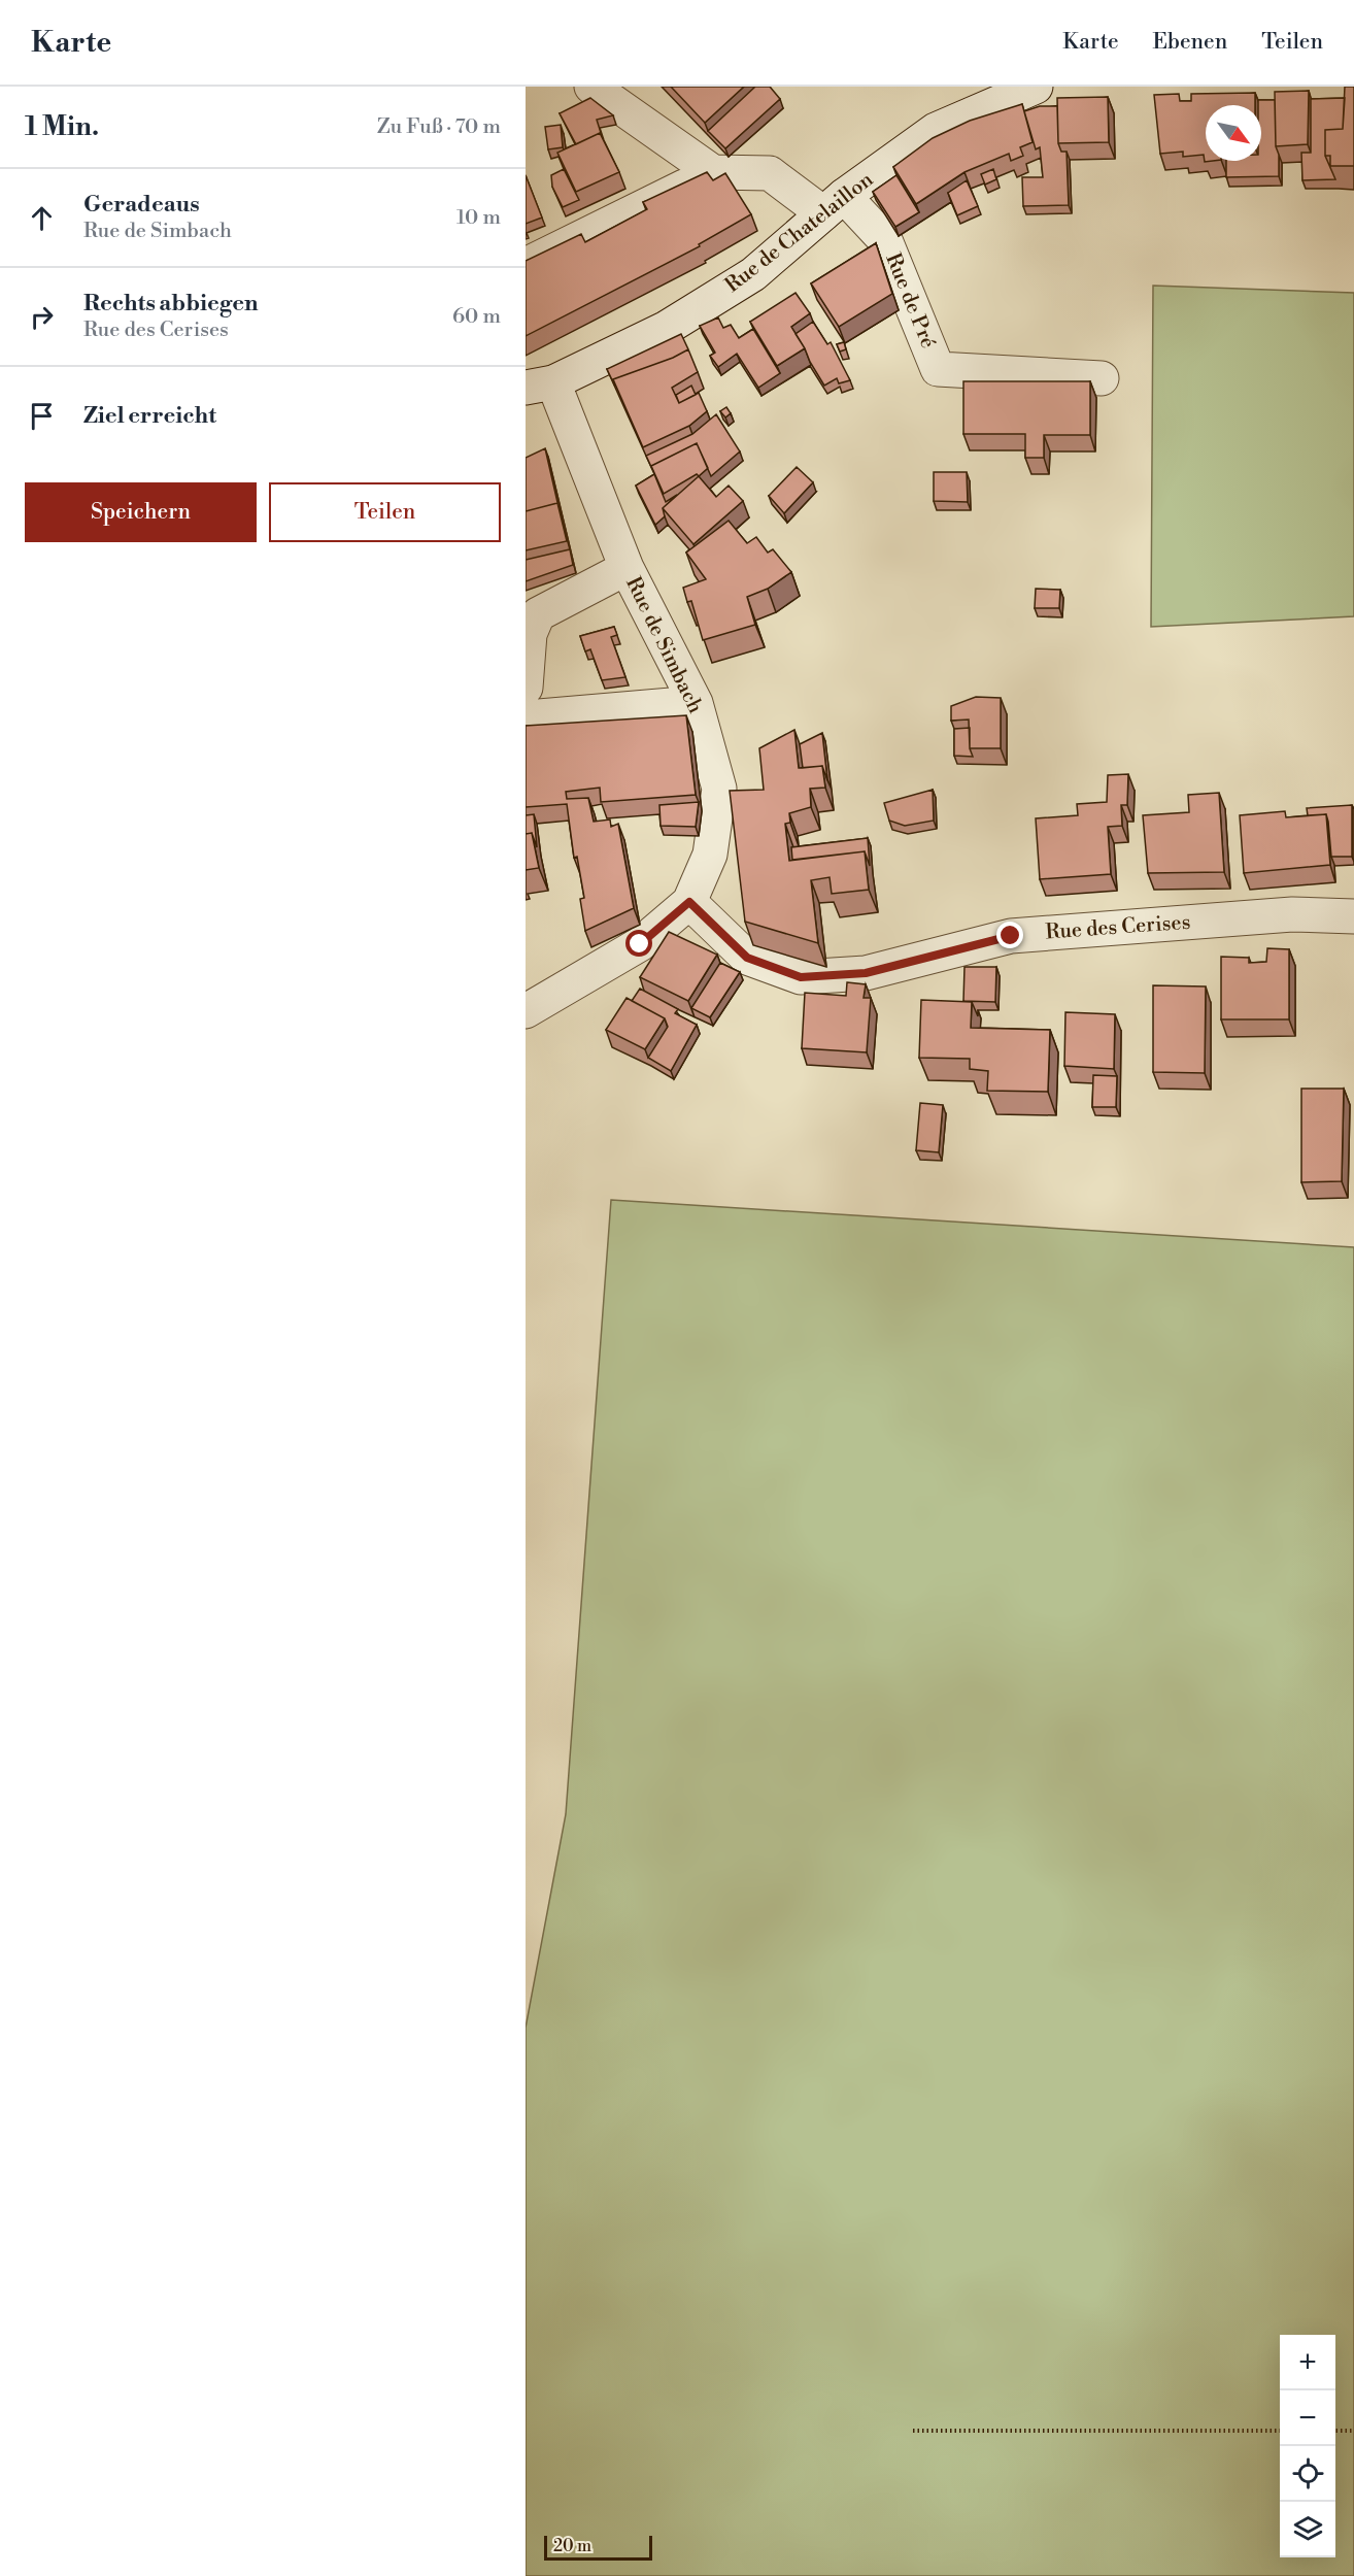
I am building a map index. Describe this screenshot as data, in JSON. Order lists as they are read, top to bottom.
{
  "streets": {
    "street": [
      "Rue de Chatelaillon",
      "Rue de Pré",
      "Rue de Simbach",
      "Rue des Cerises"
    ]
  },
  "crossings": [
    ["Rue de Chatelaillon", "Rue de Pré"],
    ["Rue de Chatelaillon", "Rue de Simbach"],
    ["Rue de Simbach", "Rue des Cerises"]
  ],
  "scale_bar": "20 m",
  "north": "bottom right",
  "page": {
    "header": "Karte",
    "nav": ["Karte", "Ebenen", "Teilen"],
    "heading": ["1 Min.", "Zu Fuß · 70 m"],
    "list": [
      ["Geradeaus", "Rue de Simbach", "10 m"],
      ["Rechts abbiegen", "Rue des Cerises", "60 m"],
      "Ziel erreicht"
    ],
    "buttons": ["Speichern", "Teilen"],
    "map_buttons": ["+", "−"],
    "scale": "20 m"
  }
}
